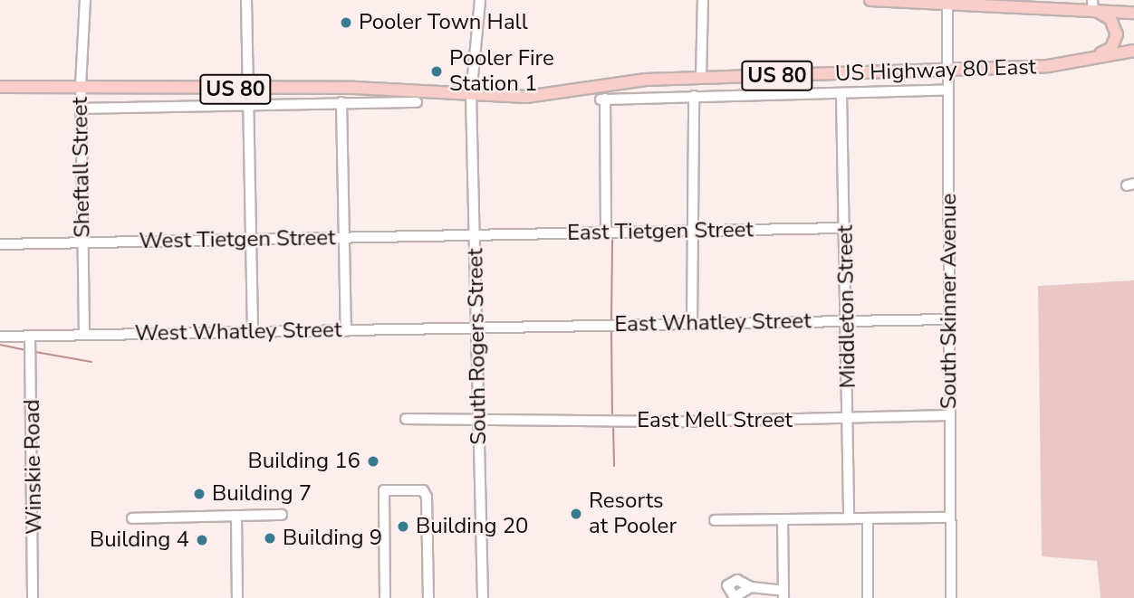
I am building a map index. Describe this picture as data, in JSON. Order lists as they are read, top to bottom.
{
  "streets": {
    "main road": ["US Highway 80 East", "US 80"],
    "street": [
      "Sheftall Street",
      "East Tietgen Street",
      "West Tietgen Street",
      "South Skinner Avenue",
      "Middleton Street",
      "East Whatley Street",
      "West Whatley Street",
      "South Rogers Street",
      "East Mell Street",
      "Winskie Road"
    ]
  },
  "crossings": [
    ["US Highway 80 East", "US 80"],
    ["US Highway 80 East", "South Skinner Avenue"],
    ["US Highway 80 East", "South Rogers Street"],
    ["US 80", "Sheftall Street"],
    ["US 80", "South Rogers Street"],
    ["Sheftall Street", "West Tietgen Street"],
    ["Sheftall Street", "West Whatley Street"],
    ["East Tietgen Street", "West Tietgen Street"],
    ["East Tietgen Street", "Middleton Street"],
    ["East Tietgen Street", "South Rogers Street"],
    ["West Tietgen Street", "South Rogers Street"],
    ["South Skinner Avenue", "East Whatley Street"],
    ["South Skinner Avenue", "East Mell Street"],
    ["Middleton Street", "East Whatley Street"],
    ["Middleton Street", "East Mell Street"],
    ["East Whatley Street", "West Whatley Street"],
    ["East Whatley Street", "South Rogers Street"],
    ["West Whatley Street", "South Rogers Street"],
    ["West Whatley Street", "Winskie Road"],
    ["South Rogers Street", "East Mell Street"]
  ],
  "places": [
    "Pooler Town Hall",
    "Pooler Fire Station 1",
    "Building 16",
    "Building 7",
    "Resorts at Pooler",
    "Building 20",
    "Building 9",
    "Building 4"
  ]
}
